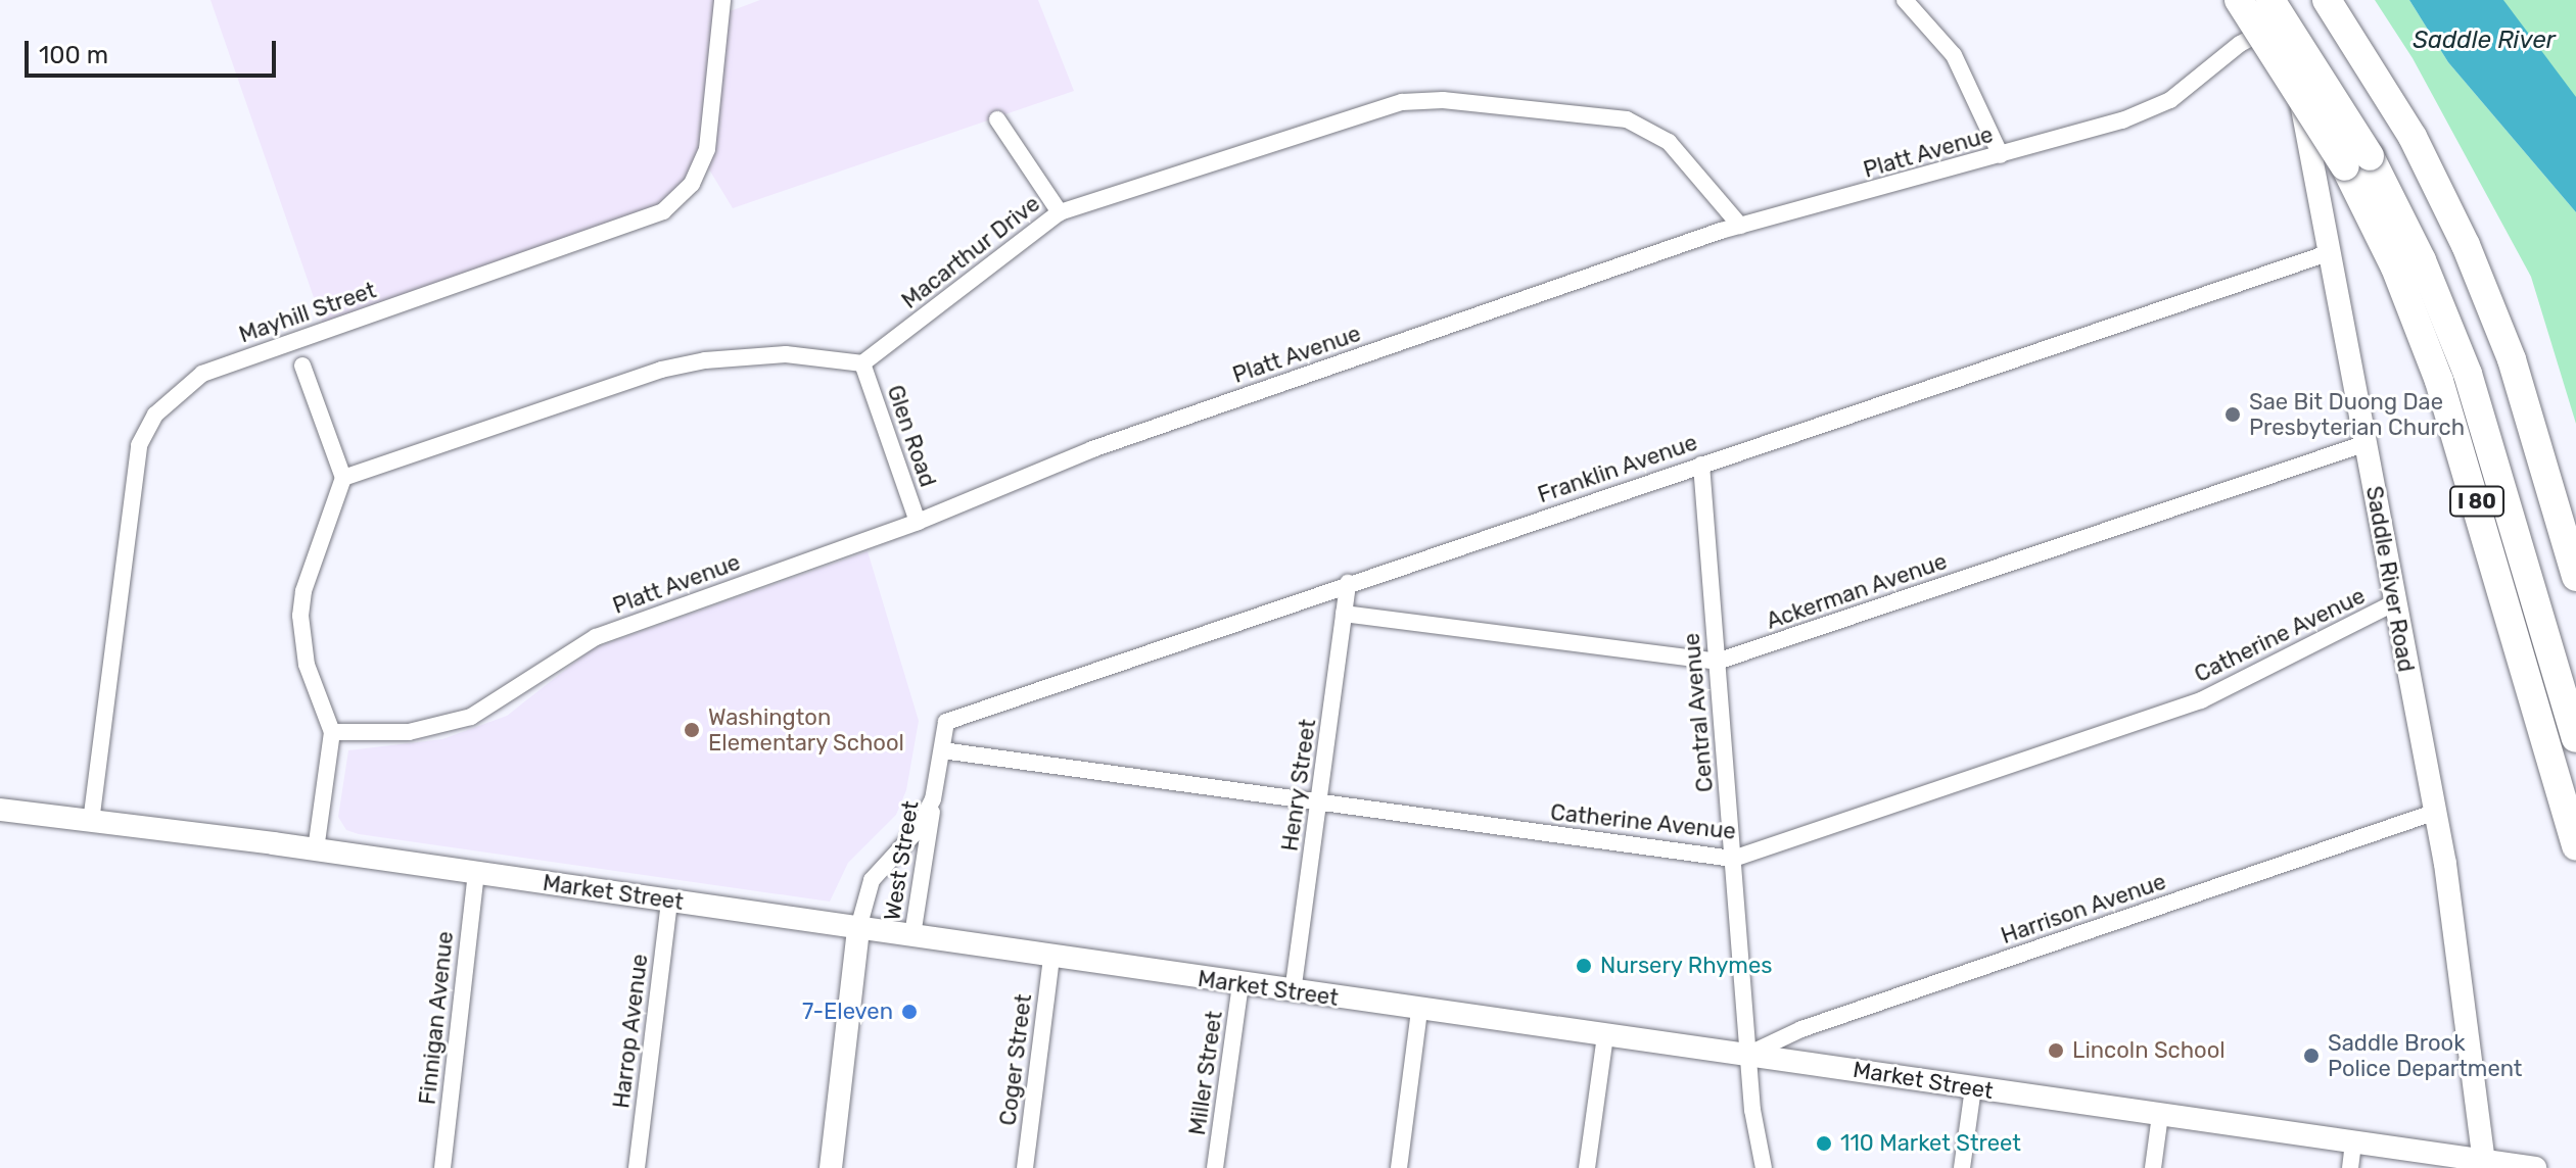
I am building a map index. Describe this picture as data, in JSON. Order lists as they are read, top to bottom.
{
  "streets": {
    "highway": ["I 80"],
    "main road": ["Saddle River Road", "Market Street"],
    "street": [
      "Platt Avenue",
      "Macarthur Drive",
      "Mayhill Street",
      "Glen Road",
      "Franklin Avenue",
      "Ackerman Avenue",
      "Catherine Avenue",
      "Central Avenue",
      "Henry Street",
      "West Street",
      "Harrison Avenue",
      "Finnigan Avenue",
      "Harrop Avenue",
      "Coger Street",
      "Miller Street"
    ]
  },
  "crossings": [
    ["Platt Avenue", "Macarthur Drive"],
    ["Platt Avenue", "Glen Road"],
    ["Platt Avenue", "I 80"],
    ["Platt Avenue", "Saddle River Road"],
    ["Macarthur Drive", "Glen Road"],
    ["Mayhill Street", "Market Street"],
    ["Franklin Avenue", "Saddle River Road"],
    ["Franklin Avenue", "Catherine Avenue"],
    ["Franklin Avenue", "Central Avenue"],
    ["Franklin Avenue", "Henry Street"],
    ["Franklin Avenue", "West Street"],
    ["I 80", "Saddle River Road"],
    ["Saddle River Road", "Ackerman Avenue"],
    ["Saddle River Road", "Catherine Avenue"],
    ["Saddle River Road", "Market Street"],
    ["Saddle River Road", "Harrison Avenue"],
    ["Ackerman Avenue", "Central Avenue"],
    ["Ackerman Avenue", "Henry Street"],
    ["Catherine Avenue", "Central Avenue"],
    ["Catherine Avenue", "Henry Street"],
    ["Catherine Avenue", "West Street"],
    ["Central Avenue", "Market Street"],
    ["Central Avenue", "Harrison Avenue"],
    ["Henry Street", "Market Street"],
    ["West Street", "Market Street"],
    ["Market Street", "Harrison Avenue"],
    ["Market Street", "Finnigan Avenue"],
    ["Market Street", "Harrop Avenue"],
    ["Market Street", "Coger Street"],
    ["Market Street", "Miller Street"]
  ],
  "water": ["Saddle River"],
  "places": [
    "Sae Bit Duong Dae Presbyterian Church",
    "Washington Elementary School",
    "Nursery Rhymes",
    "7-Eleven",
    "Lincoln School",
    "Saddle Brook Police Department",
    "110 Market Street"
  ],
  "scale_bar": "100 m"
}
